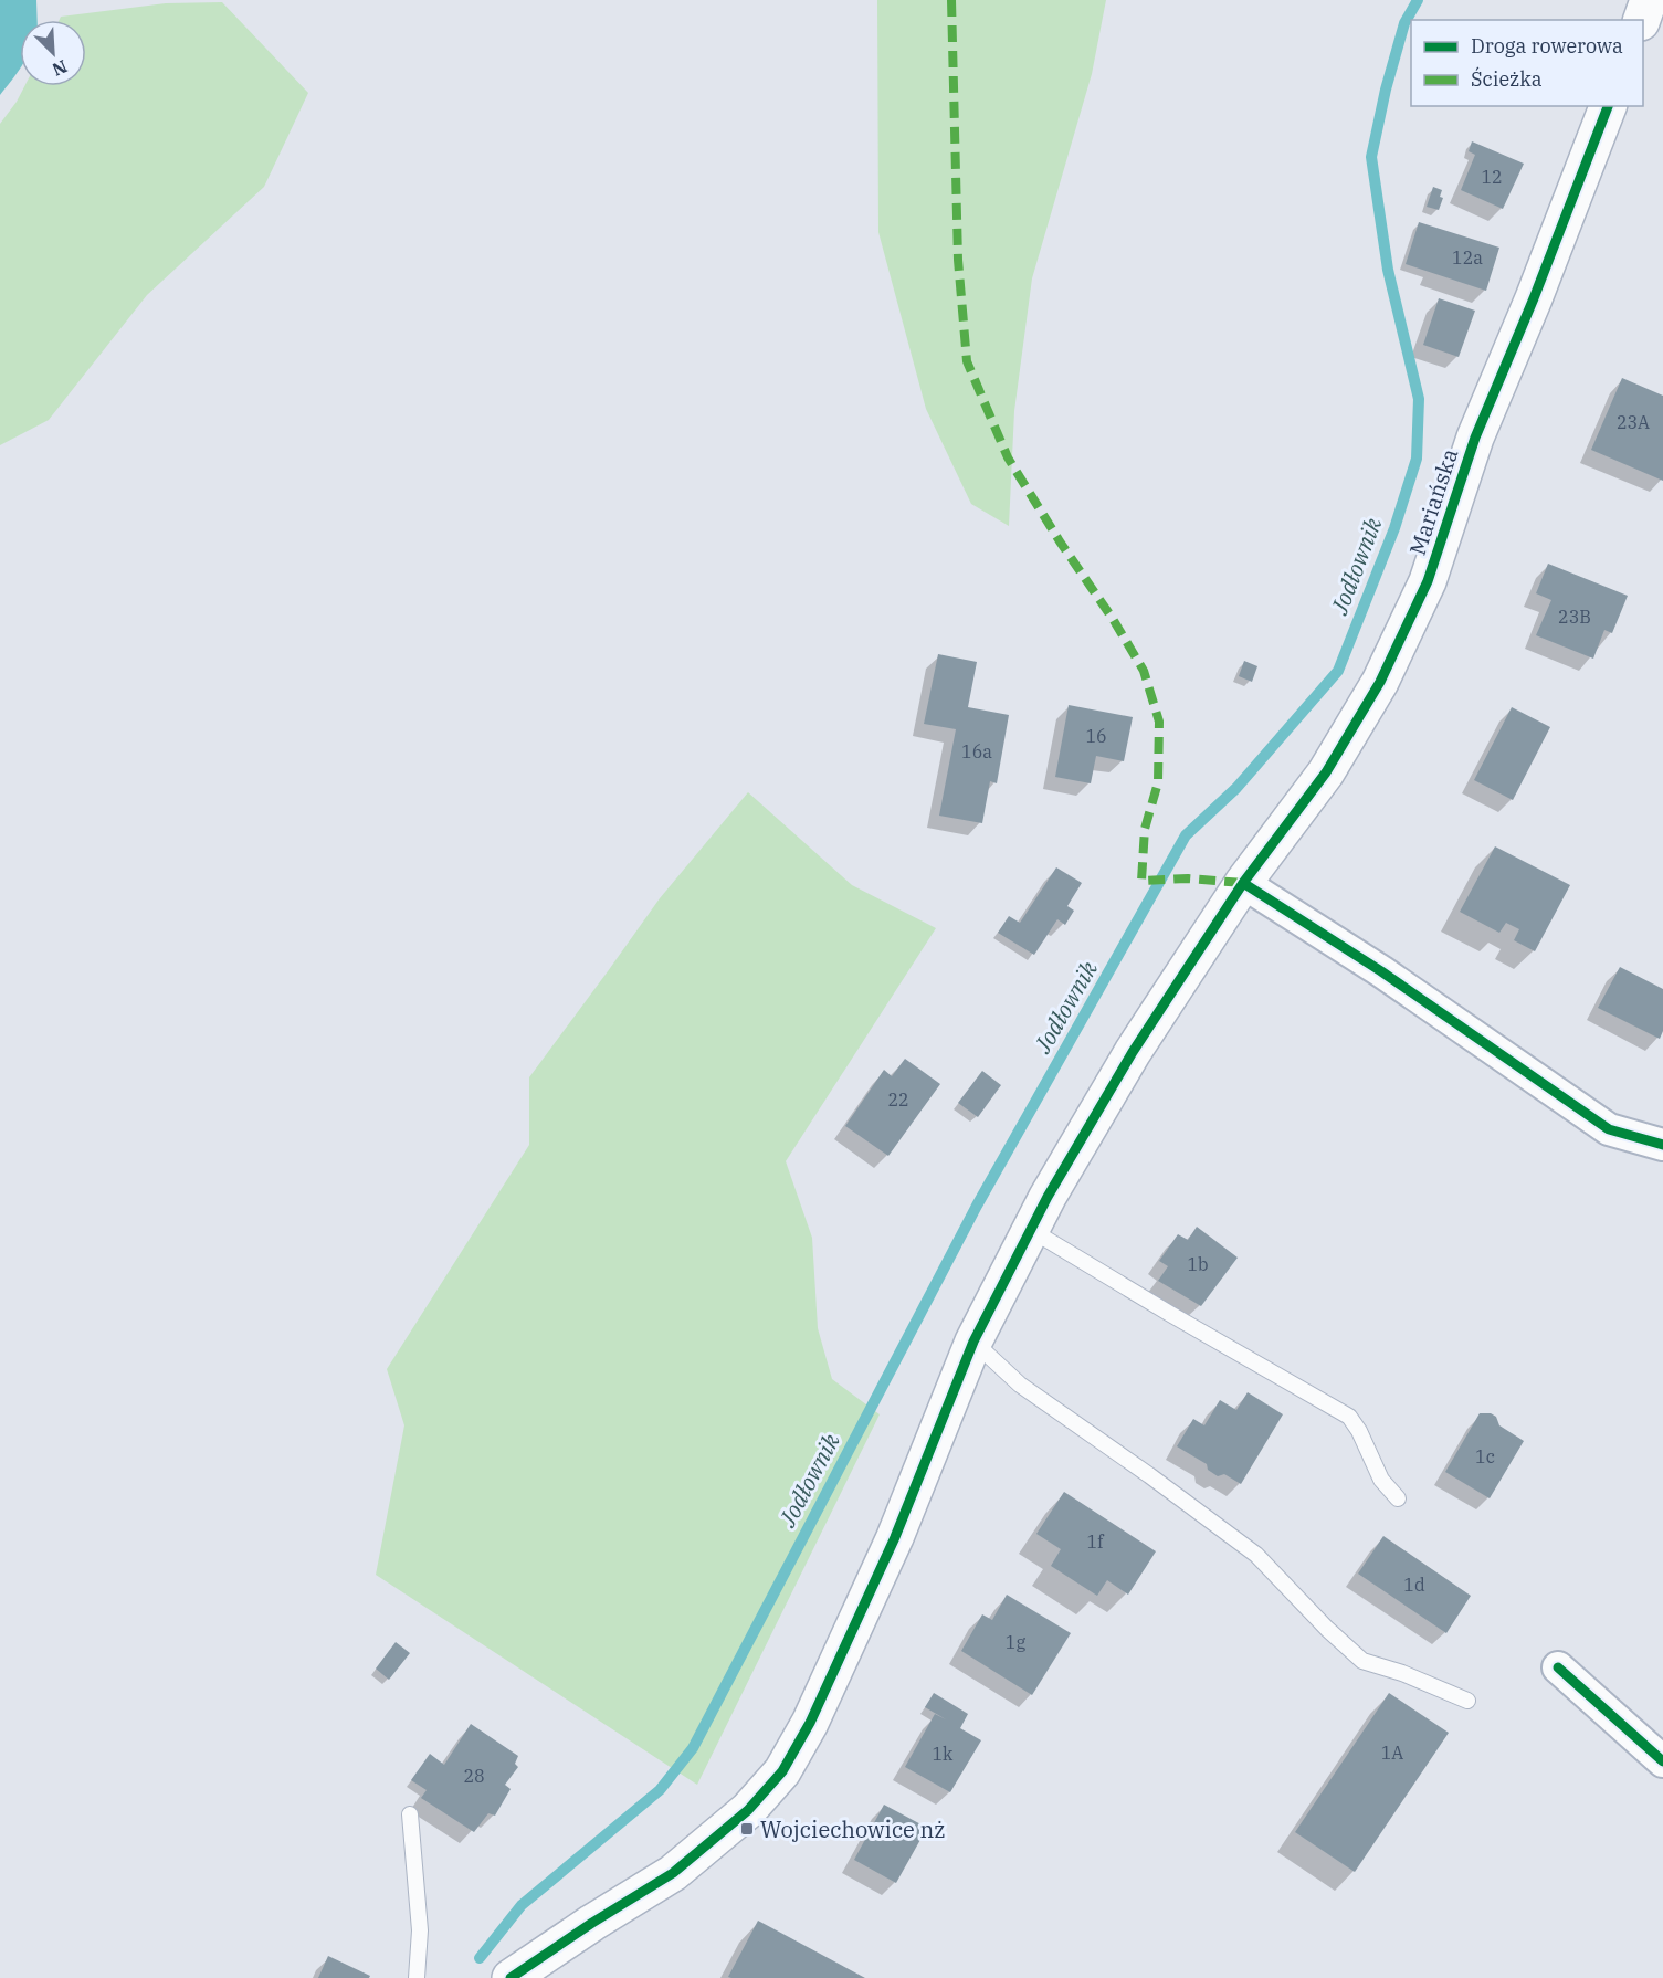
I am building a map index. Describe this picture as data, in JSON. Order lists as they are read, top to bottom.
{
  "streets": {
    "street": ["Mariańska"]
  },
  "water": ["Jodłownik"],
  "places": {
    "transit": ["Wojciechowice nż"]
  },
  "house_numbers": [
    "12",
    "12a",
    "23A",
    "23B",
    "16",
    "16a",
    "22",
    "1b",
    "1c",
    "1f",
    "1d",
    "1g",
    "1A",
    "1k",
    "28"
  ],
  "legend": ["Droga rowerowa", "Ścieżka"],
  "north": "bottom right"
}
